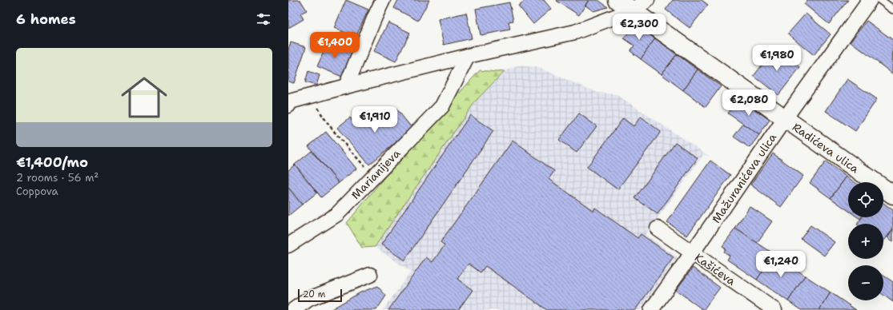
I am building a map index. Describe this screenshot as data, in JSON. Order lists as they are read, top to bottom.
{
  "streets": {
    "street": [
      "Radićeva ulica",
      "Marianijeva",
      "Mažuranićeva ulica",
      "Kašićeva"
    ]
  },
  "crossings": [
    ["Radićeva ulica", "Mažuranićeva ulica"],
    ["Mažuranićeva ulica", "Kašićeva"]
  ],
  "scale_bar": "20 m",
  "page": {
    "heading": "6 homes",
    "price": [
      "€2,300",
      "€1,400",
      "€1,980",
      "€2,080",
      "€1,910",
      "€1,240"
    ],
    "list": [
      {
        "name": "€1,400/mo",
        "note": "2 rooms · 56 m² · Coppova"
      }
    ],
    "map_buttons": ["+", "−"],
    "scale": "20 m"
  }
}
